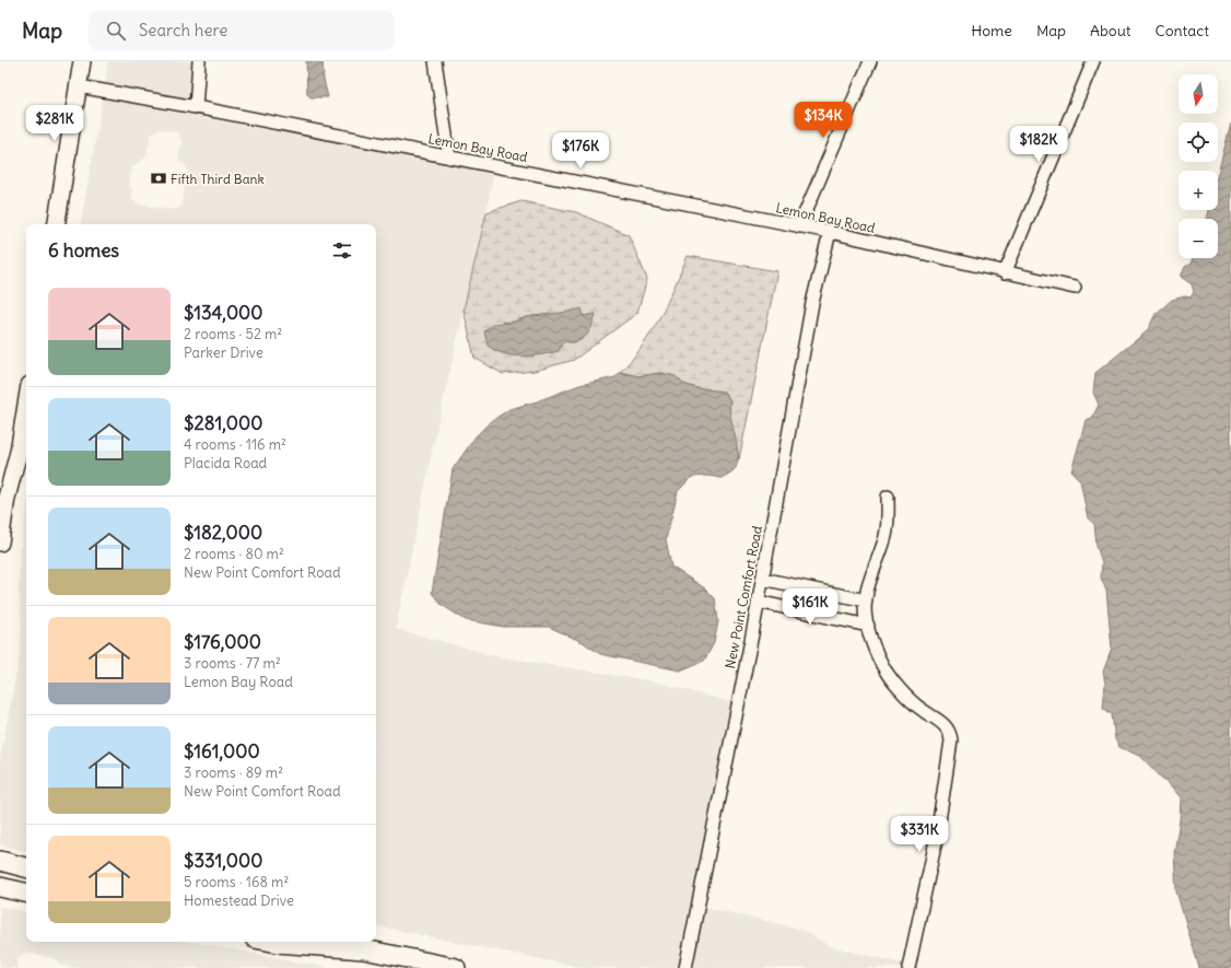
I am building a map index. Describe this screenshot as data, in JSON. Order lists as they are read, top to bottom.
{
  "streets": {
    "street": ["Lemon Bay Road", "New Point Comfort Road"]
  },
  "crossings": [
    ["Lemon Bay Road", "New Point Comfort Road"]
  ],
  "places": {
    "bank": ["Fifth Third Bank"]
  },
  "north": "bottom",
  "page": {
    "header": "Map",
    "search": "Search here",
    "nav": [
      "Home",
      "Map",
      "About",
      "Contact"
    ],
    "map_buttons": ["+", "−"],
    "price": [
      "$134K",
      "$281K",
      "$182K",
      "$176K",
      "$161K",
      "$331K"
    ],
    "heading": "6 homes",
    "list": [
      {
        "name": "$134,000",
        "note": "2 rooms · 52 m² · Parker Drive"
      },
      {
        "name": "$281,000",
        "note": "4 rooms · 116 m² · Placida Road"
      },
      {
        "name": "$182,000",
        "note": "2 rooms · 80 m² · New Point Comfort Road"
      },
      {
        "name": "$176,000",
        "note": "3 rooms · 77 m² · Lemon Bay Road"
      },
      {
        "name": "$161,000",
        "note": "3 rooms · 89 m² · New Point Comfort Road"
      },
      {
        "name": "$331,000",
        "note": "5 rooms · 168 m² · Homestead Drive"
      }
    ]
  }
}
